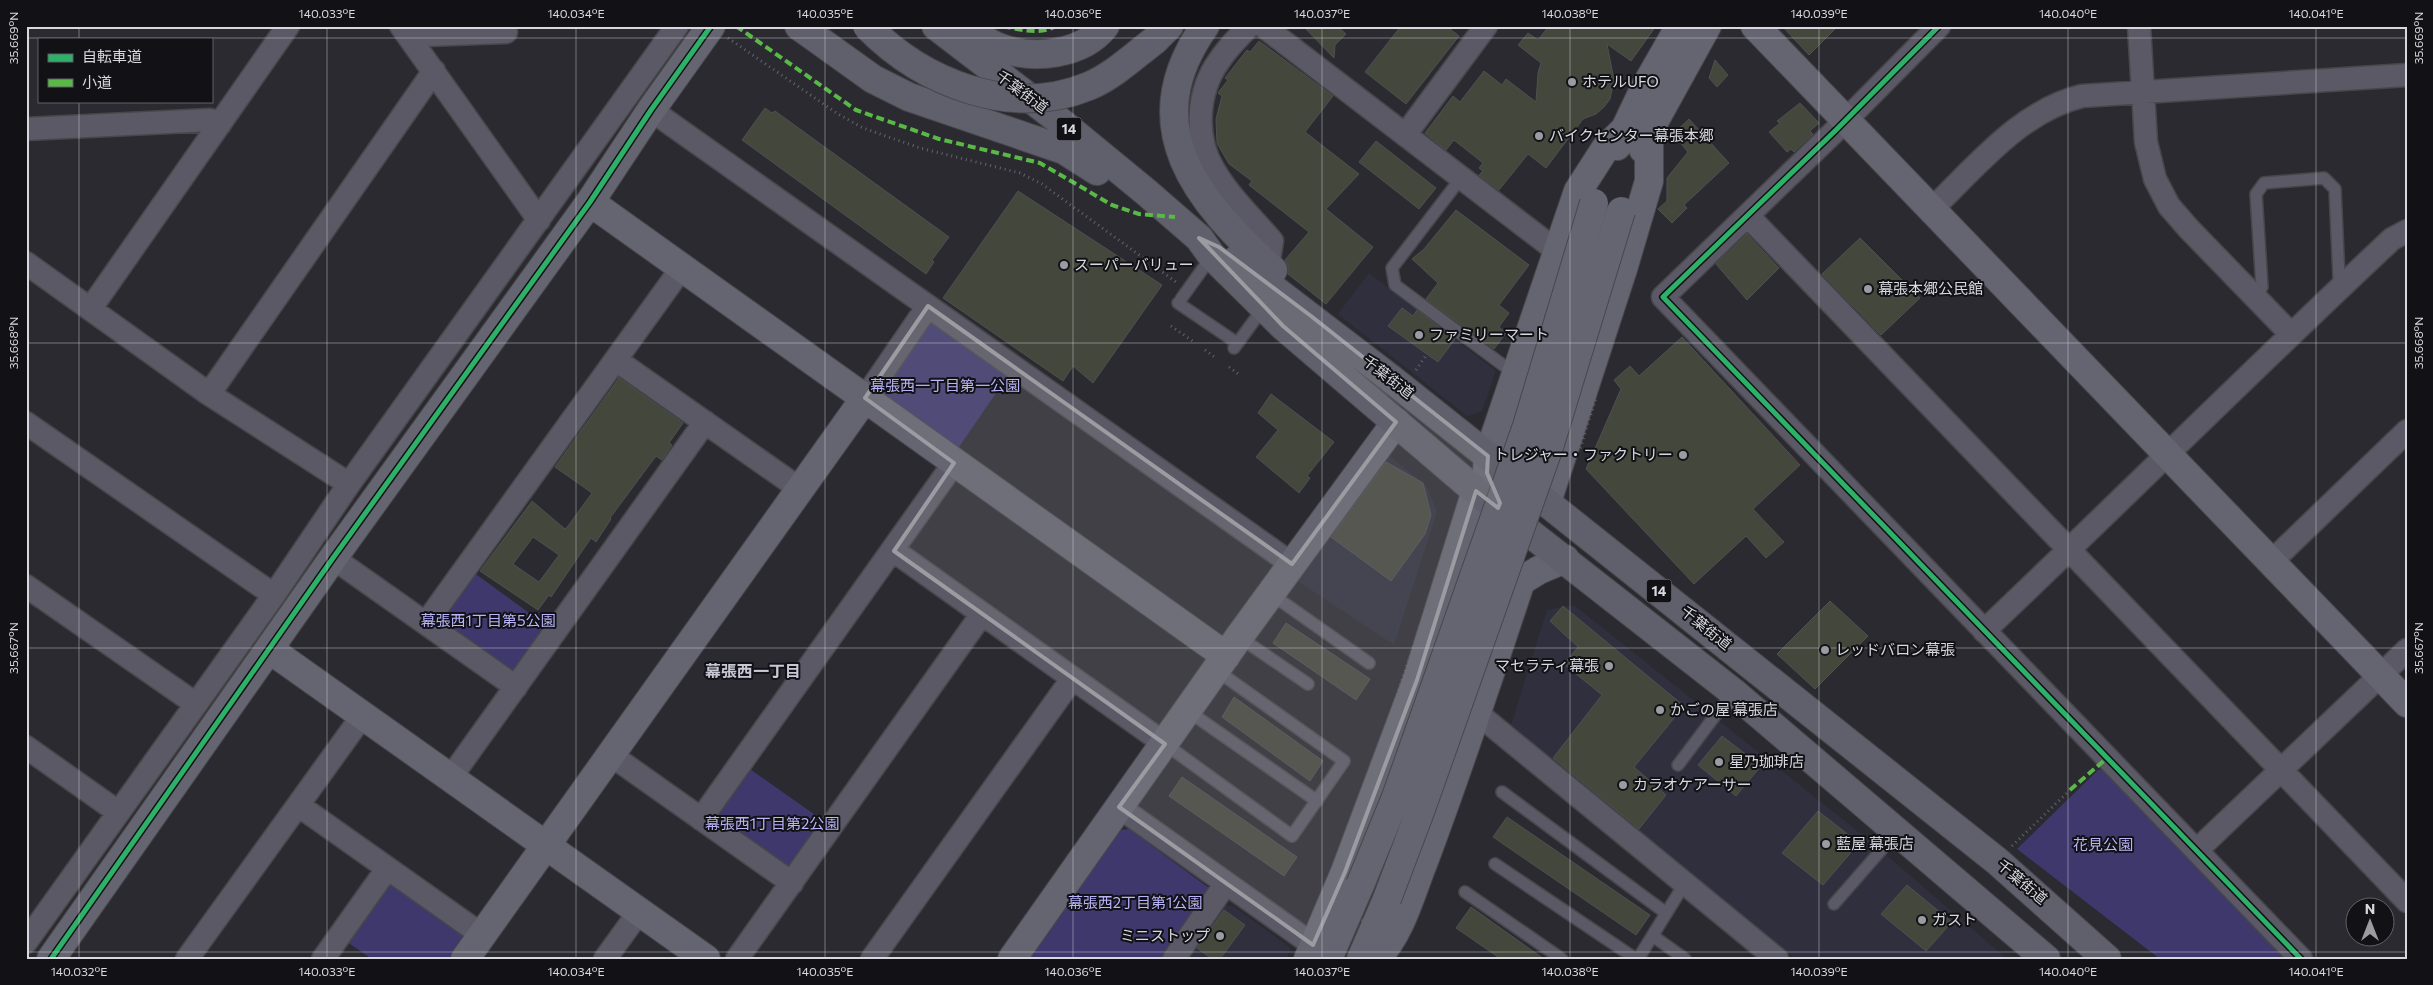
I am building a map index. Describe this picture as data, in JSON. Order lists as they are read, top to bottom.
{
  "streets": {
    "highway": ["千葉街道", "14"]
  },
  "districts": ["幕張西一丁目"],
  "parks": [
    "幕張西一丁目第一公園",
    "幕張西1丁目第5公園",
    "幕張西1丁目第2公園",
    "花見公園",
    "幕張西2丁目第1公園"
  ],
  "places": [
    "ホテルUFO",
    "バイクセンター幕張本郷",
    "スーパーバリュー",
    "幕張本郷公民館",
    "ファミリーマート",
    "トレジャー・ファクトリー",
    "レッドバロン幕張",
    "マセラティ幕張",
    "かごの屋 幕張店",
    "星乃珈琲店",
    "カラオケアーサー",
    "藍屋 幕張店",
    "ガスト",
    "ミニストップ"
  ],
  "legend": ["自転車道", "小道"],
  "north": "top",
  "coordinates": [
    "140.033°E",
    "140.034°E",
    "140.035°E",
    "140.036°E",
    "140.037°E",
    "140.038°E",
    "140.039°E",
    "140.040°E",
    "140.041°E",
    "35.669°N",
    "35.668°N",
    "35.667°N",
    "140.032°E"
  ]
}
